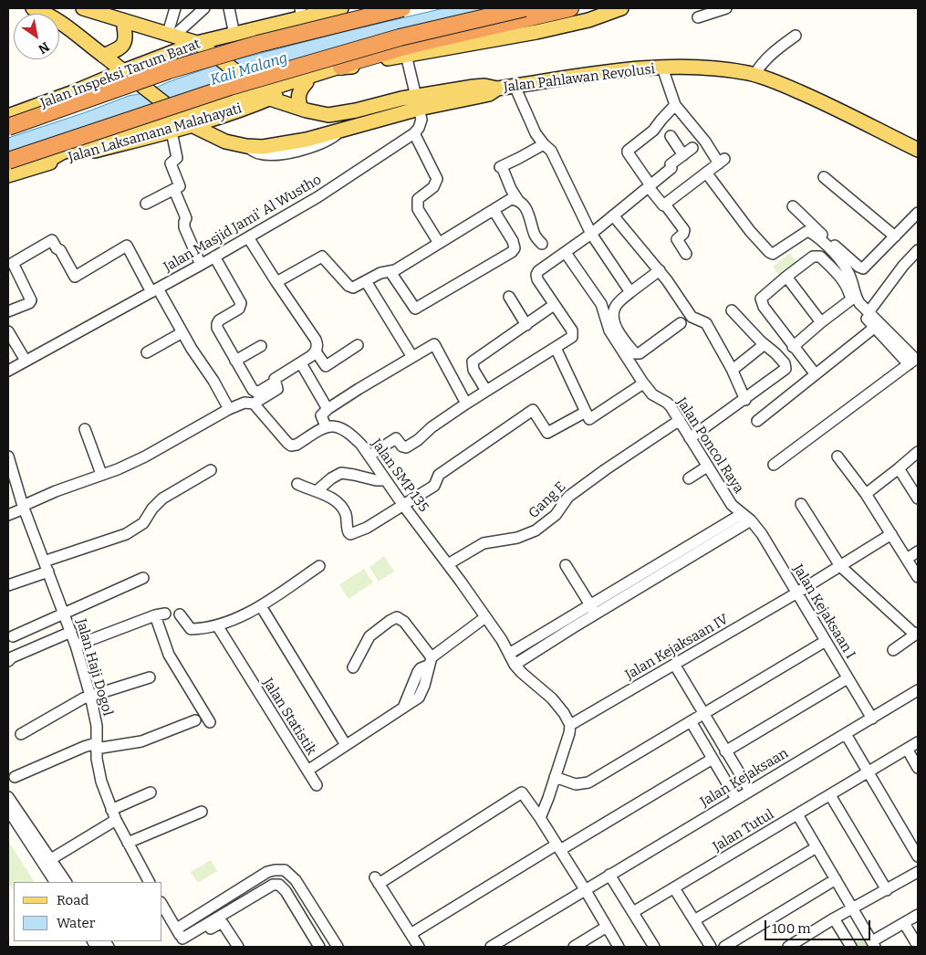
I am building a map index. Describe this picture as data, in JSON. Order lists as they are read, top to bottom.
{
  "streets": {
    "main road": ["Jalan Inspeksi Tarum Barat", "Jalan Pahlawan Revolusi", "Jalan Laksamana Malahayati"],
    "street": [
      "Jalan Masjid Jami' Al Wustho",
      "Jalan Poncol Raya",
      "Jalan SMP 135",
      "Gang E",
      "Jalan Kejaksaan I",
      "Jalan Kejaksaan IV",
      "Jalan Haji Dogol",
      "Jalan Statistik",
      "Jalan Kejaksaan",
      "Jalan Tutul"
    ]
  },
  "crossings": [
    ["Jalan Poncol Raya", "Gang E"],
    ["Jalan Poncol Raya", "Jalan Kejaksaan I"],
    ["Jalan SMP 135", "Gang E"],
    ["Jalan SMP 135", "Jalan Kejaksaan IV"],
    ["Jalan Kejaksaan I", "Jalan Kejaksaan IV"],
    ["Jalan Kejaksaan I", "Jalan Kejaksaan"]
  ],
  "water": ["Kali Malang"],
  "legend": ["Road", "Water"],
  "scale_bar": "100 m",
  "north": "bottom right"
}
